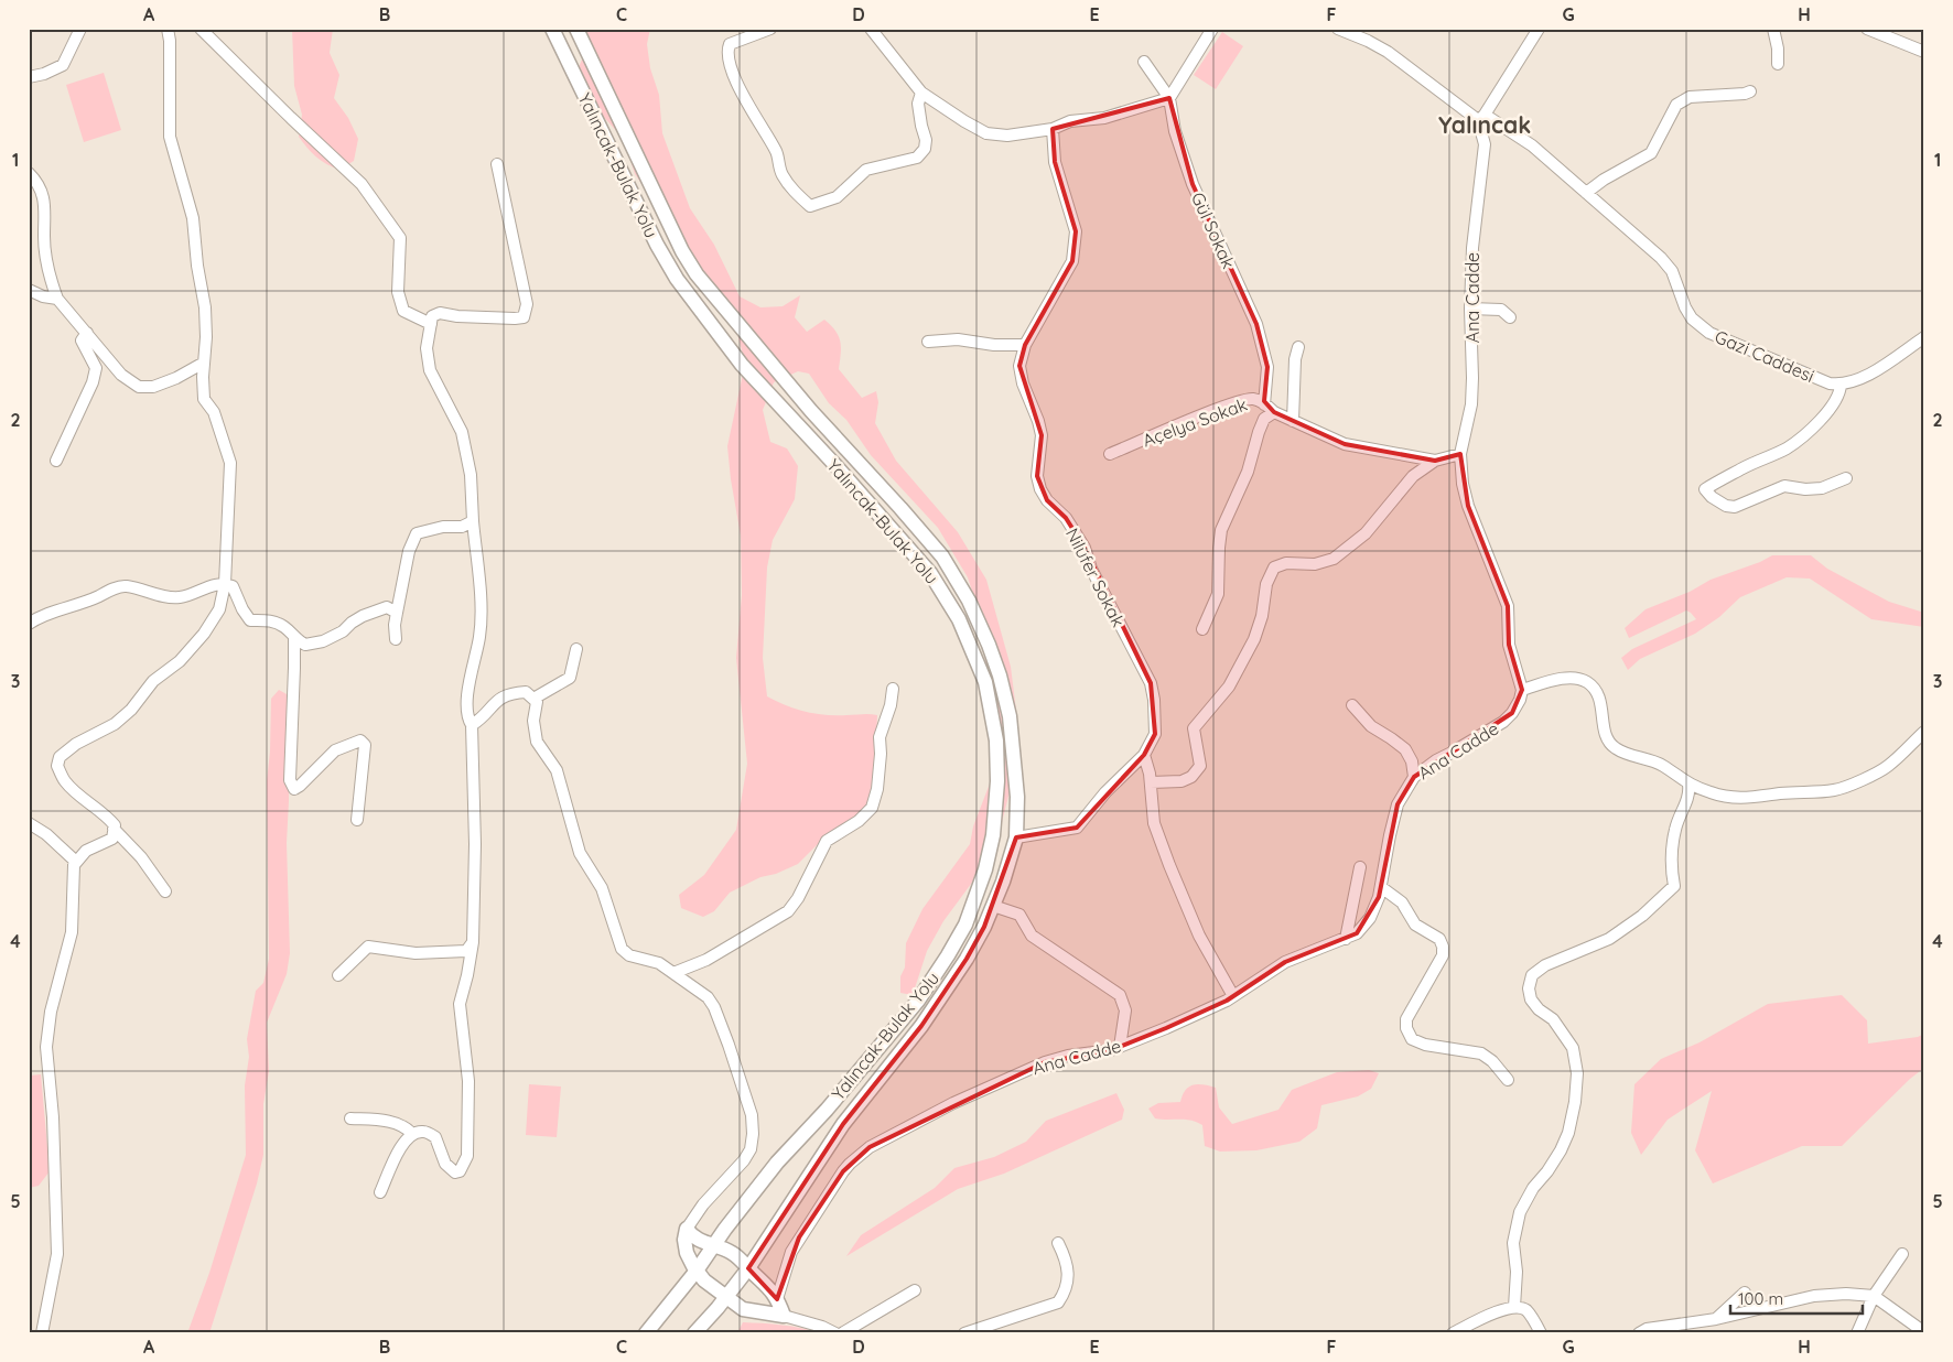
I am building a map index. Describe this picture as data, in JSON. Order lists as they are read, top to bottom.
{
  "streets": {
    "main road": ["Yalıncak-Bulak Yolu"],
    "street": [
      "Gül Sokak",
      "Ana Cadde",
      "Gazi Caddesi",
      "Açelya Sokak",
      "Nilüfer Sokak"
    ]
  },
  "crossings": [
    ["Gül Sokak", "Açelya Sokak"],
    ["Ana Cadde", "Gazi Caddesi"]
  ],
  "districts": ["Yalıncak"],
  "scale_bar": "100 m",
  "grid": {
    "columns": [
      "A",
      "B",
      "C",
      "D",
      "E",
      "F",
      "G",
      "H"
    ],
    "rows": [
      "1",
      "2",
      "3",
      "4",
      "5"
    ]
  }
}
